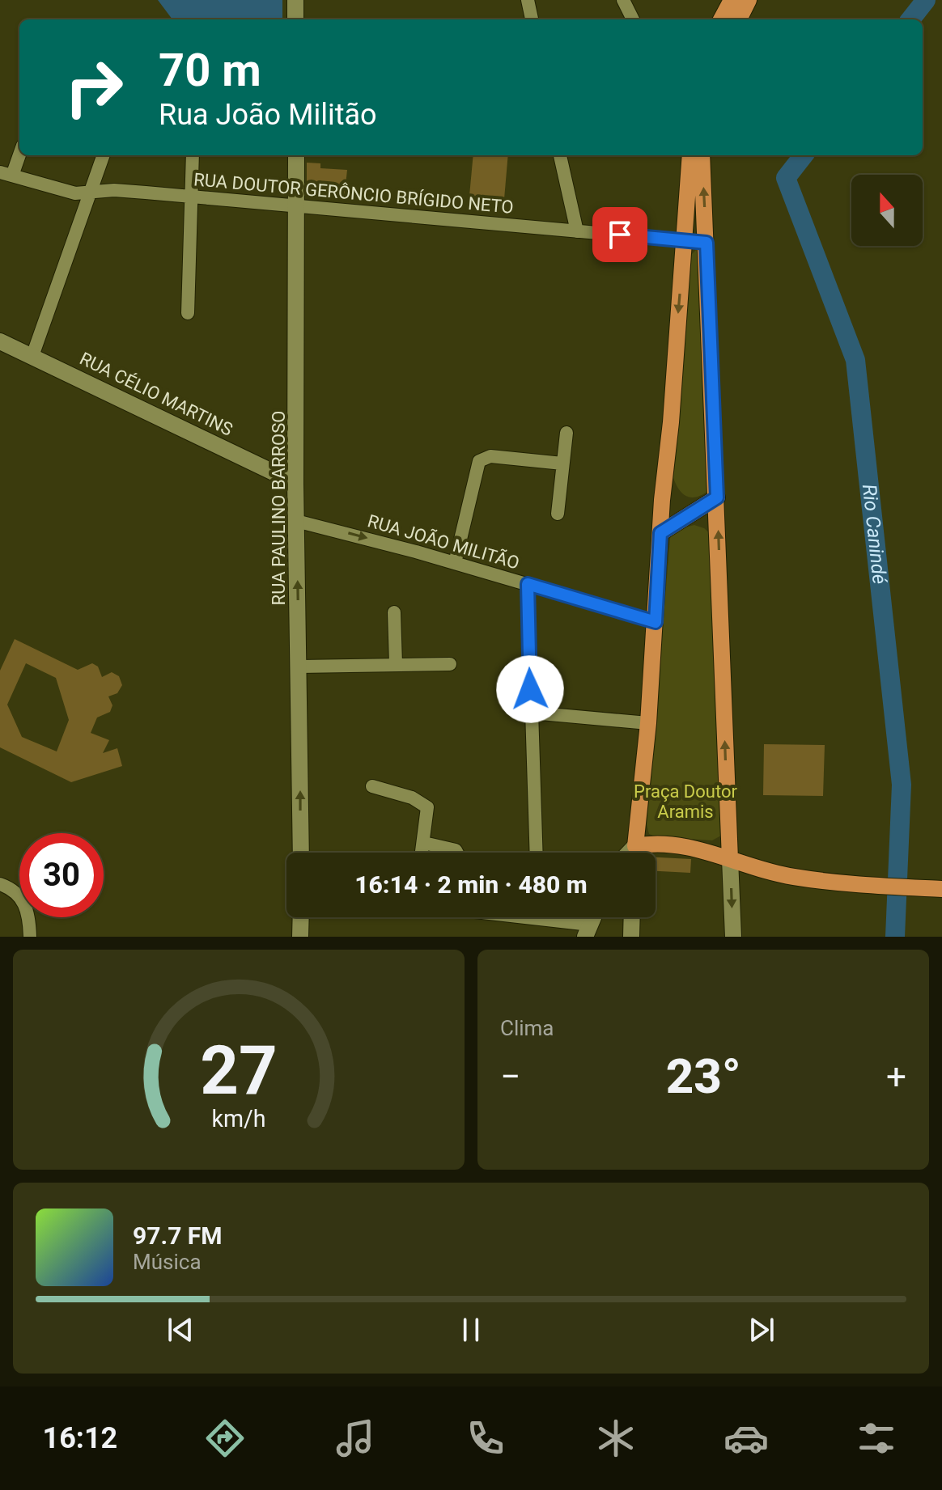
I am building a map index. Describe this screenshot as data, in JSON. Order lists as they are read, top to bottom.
{
  "streets": {
    "street": [
      "RUA DOUTOR GERÔNCIO BRÍGIDO NETO",
      "RUA CÉLIO MARTINS",
      "RUA PAULINO BARROSO",
      "RUA JOÃO MILITÃO"
    ]
  },
  "crossings": [
    ["RUA DOUTOR GERÔNCIO BRÍGIDO NETO", "RUA PAULINO BARROSO"],
    ["RUA CÉLIO MARTINS", "RUA PAULINO BARROSO"],
    ["RUA PAULINO BARROSO", "RUA JOÃO MILITÃO"]
  ],
  "one_way": ["RUA PAULINO BARROSO", "RUA JOÃO MILITÃO"],
  "water": ["Rio Canindé"],
  "parks": ["Praça Doutor Aramis"],
  "north": "top",
  "page": {
    "turn": ["70 m", "Rua João Militão"],
    "limit": "30",
    "trip": "16:14 · 2 min · 480 m",
    "tile": "Clima",
    "heat": ["−", "23°", "+"],
    "song": ["97.7 FM", "Música"],
    "tabs": "16:12",
    "gauge": ["27", "km/h"]
  }
}
